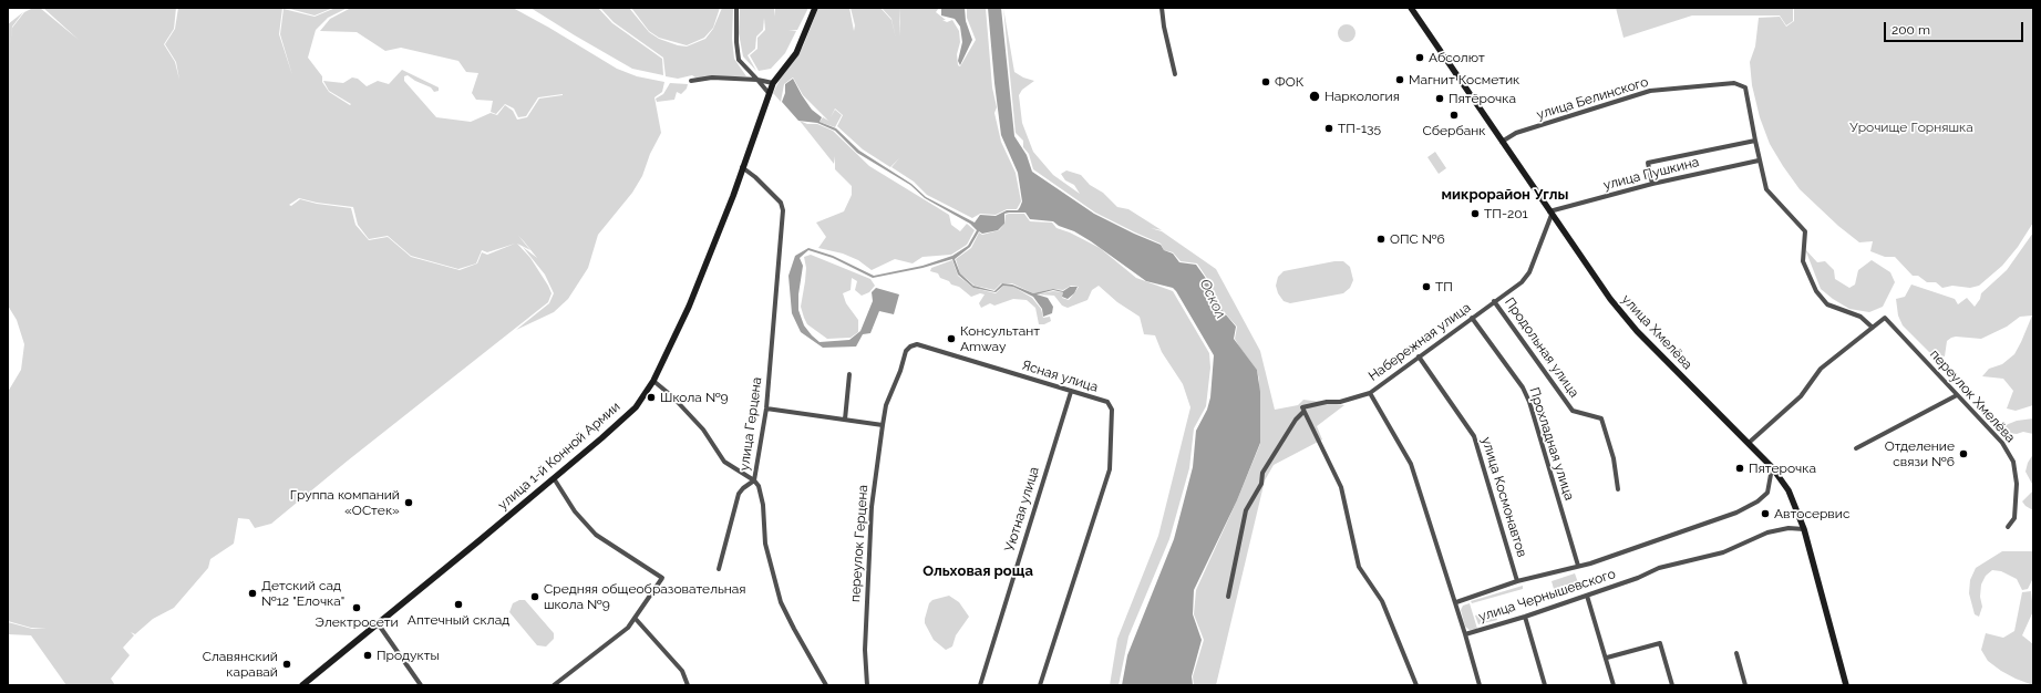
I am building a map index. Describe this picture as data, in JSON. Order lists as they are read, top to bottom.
{
  "streets": {
    "main road": ["улица Хмелёва", "улица 1-й Конной Армии"],
    "street": [
      "улица Белинского",
      "улица Пушкина",
      "Набережная улица",
      "Продольная улица",
      "Ясная улица",
      "переулок Хмелёва",
      "улица Герцена",
      "Прохладная улица",
      "улица Космонавтов",
      "Уютная улица",
      "переулок Герцена",
      "улица Чернышевского"
    ]
  },
  "crossings": [
    ["улица Белинского", "улица Хмелёва"],
    ["улица Пушкина", "улица Хмелёва"],
    ["улица Пушкина", "Набережная улица"],
    ["улица Хмелёва", "Набережная улица"],
    ["улица Хмелёва", "улица Чернышевского"],
    ["Набережная улица", "Продольная улица"],
    ["Набережная улица", "Прохладная улица"],
    ["Набережная улица", "улица Космонавтов"],
    ["Набережная улица", "улица Чернышевского"],
    ["Ясная улица", "Уютная улица"],
    ["Ясная улица", "переулок Герцена"],
    ["улица Герцена", "улица 1-й Конной Армии"],
    ["Прохладная улица", "улица Чернышевского"],
    ["улица Космонавтов", "улица Чернышевского"]
  ],
  "districts": ["микрорайон Углы", "Ольховая роща"],
  "water": ["Оскол"],
  "parks": ["Урочище Горняшка"],
  "places": [
    "Абсолют",
    "Магнит Косметик",
    "ФОК",
    "Наркология",
    "Пятёрочка",
    "Сбербанк",
    "ТП-135",
    "ТП-201",
    "ОПС №6",
    "ТП",
    "Консультант Amway",
    "Школа №9",
    "Отделение связи №6",
    "Пятерочка",
    "Группа компаний «ОСтек»",
    "Автосервис",
    "Детский сад №12 \"Елочка\"",
    "Средняя общеобразовательная школа №9",
    "Аптечный склад",
    "Электросети",
    "Продукты",
    "Славянский каравай"
  ],
  "scale_bar": "200 m"
}
